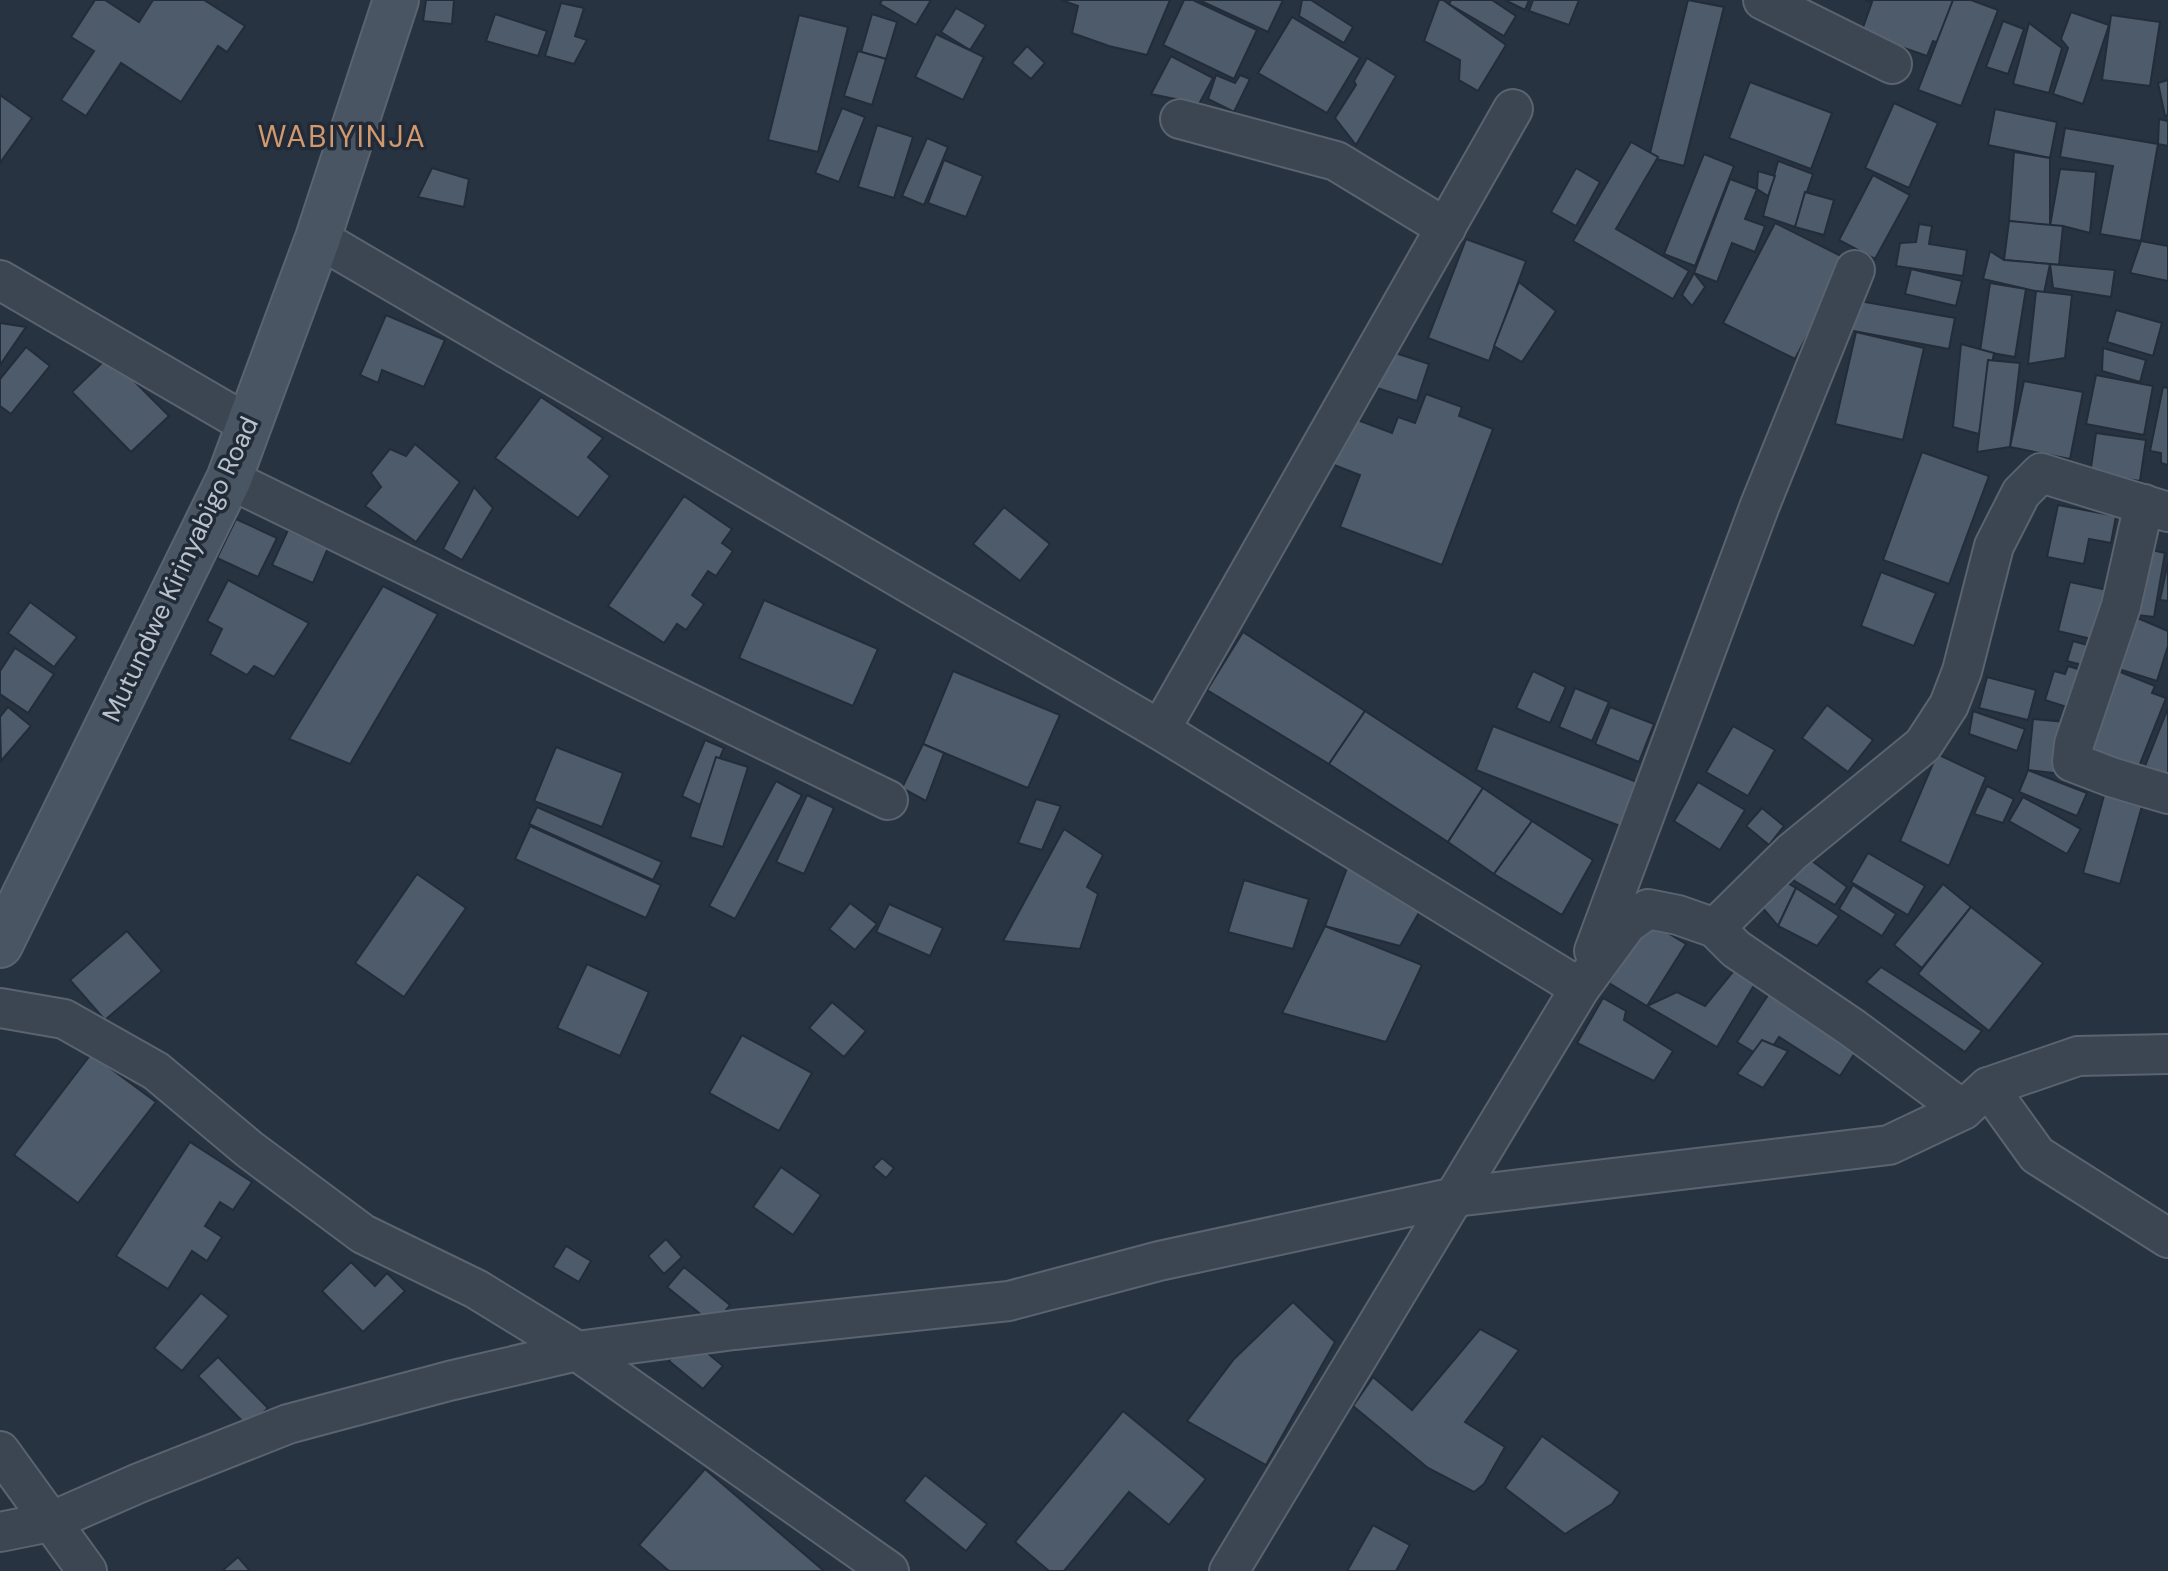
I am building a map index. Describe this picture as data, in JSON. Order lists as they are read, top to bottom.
{
  "streets": {
    "street": ["Mutundwe Kirinyabigo Road"]
  },
  "districts": ["WABIYINJA"]
}
